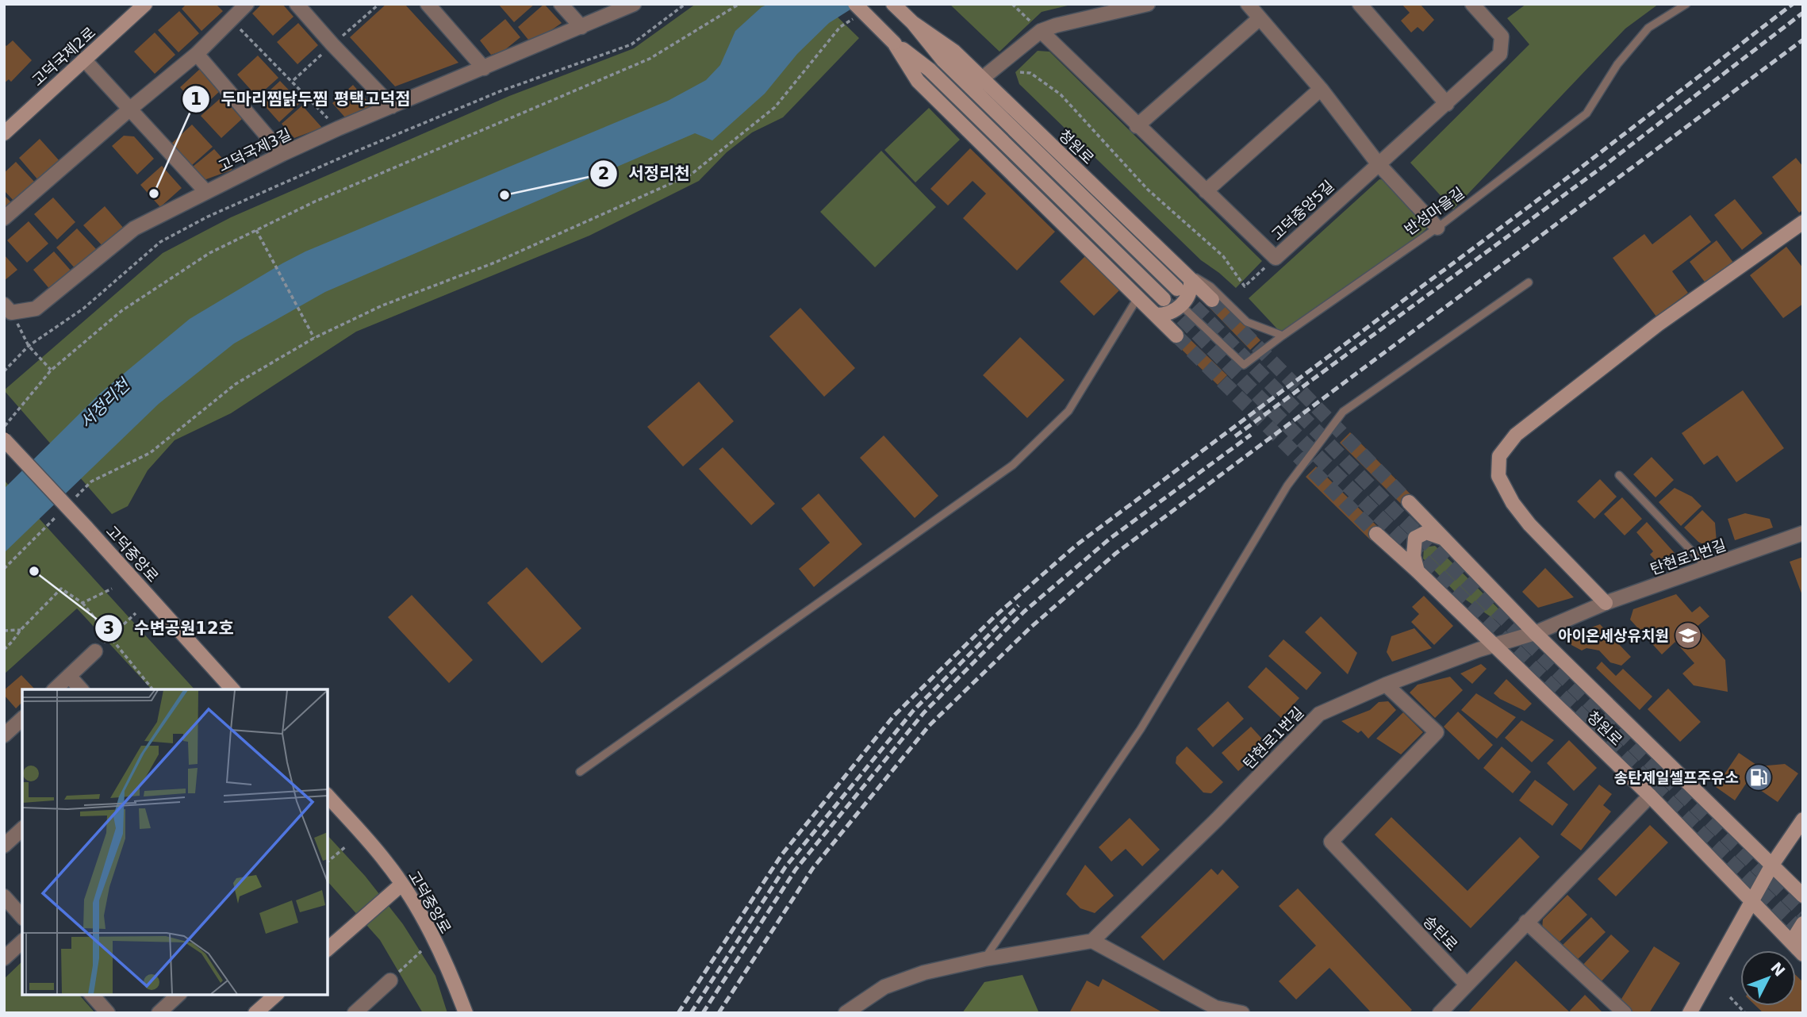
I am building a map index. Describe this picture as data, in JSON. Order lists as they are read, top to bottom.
{
  "streets": {
    "main road": ["고덕국제2로", "청원로", "고덕중앙로"],
    "street": [
      "고덕국제3길",
      "고덕중앙5길",
      "탄현로1번길",
      "송탄로"
    ],
    "lane": ["반성마을길"]
  },
  "crossings": [
    ["청원로", "탄현로1번길"],
    ["탄현로1번길", "송탄로"]
  ],
  "water": ["서정리천"],
  "places": {
    "other": ["두마리찜닭두찜 평택고덕점", "서정리천", "수변공원12호"],
    "school or university": ["아이온세상유치원"],
    "fuel station": ["송탄제일셀프주유소"]
  },
  "north": "top right"
}
